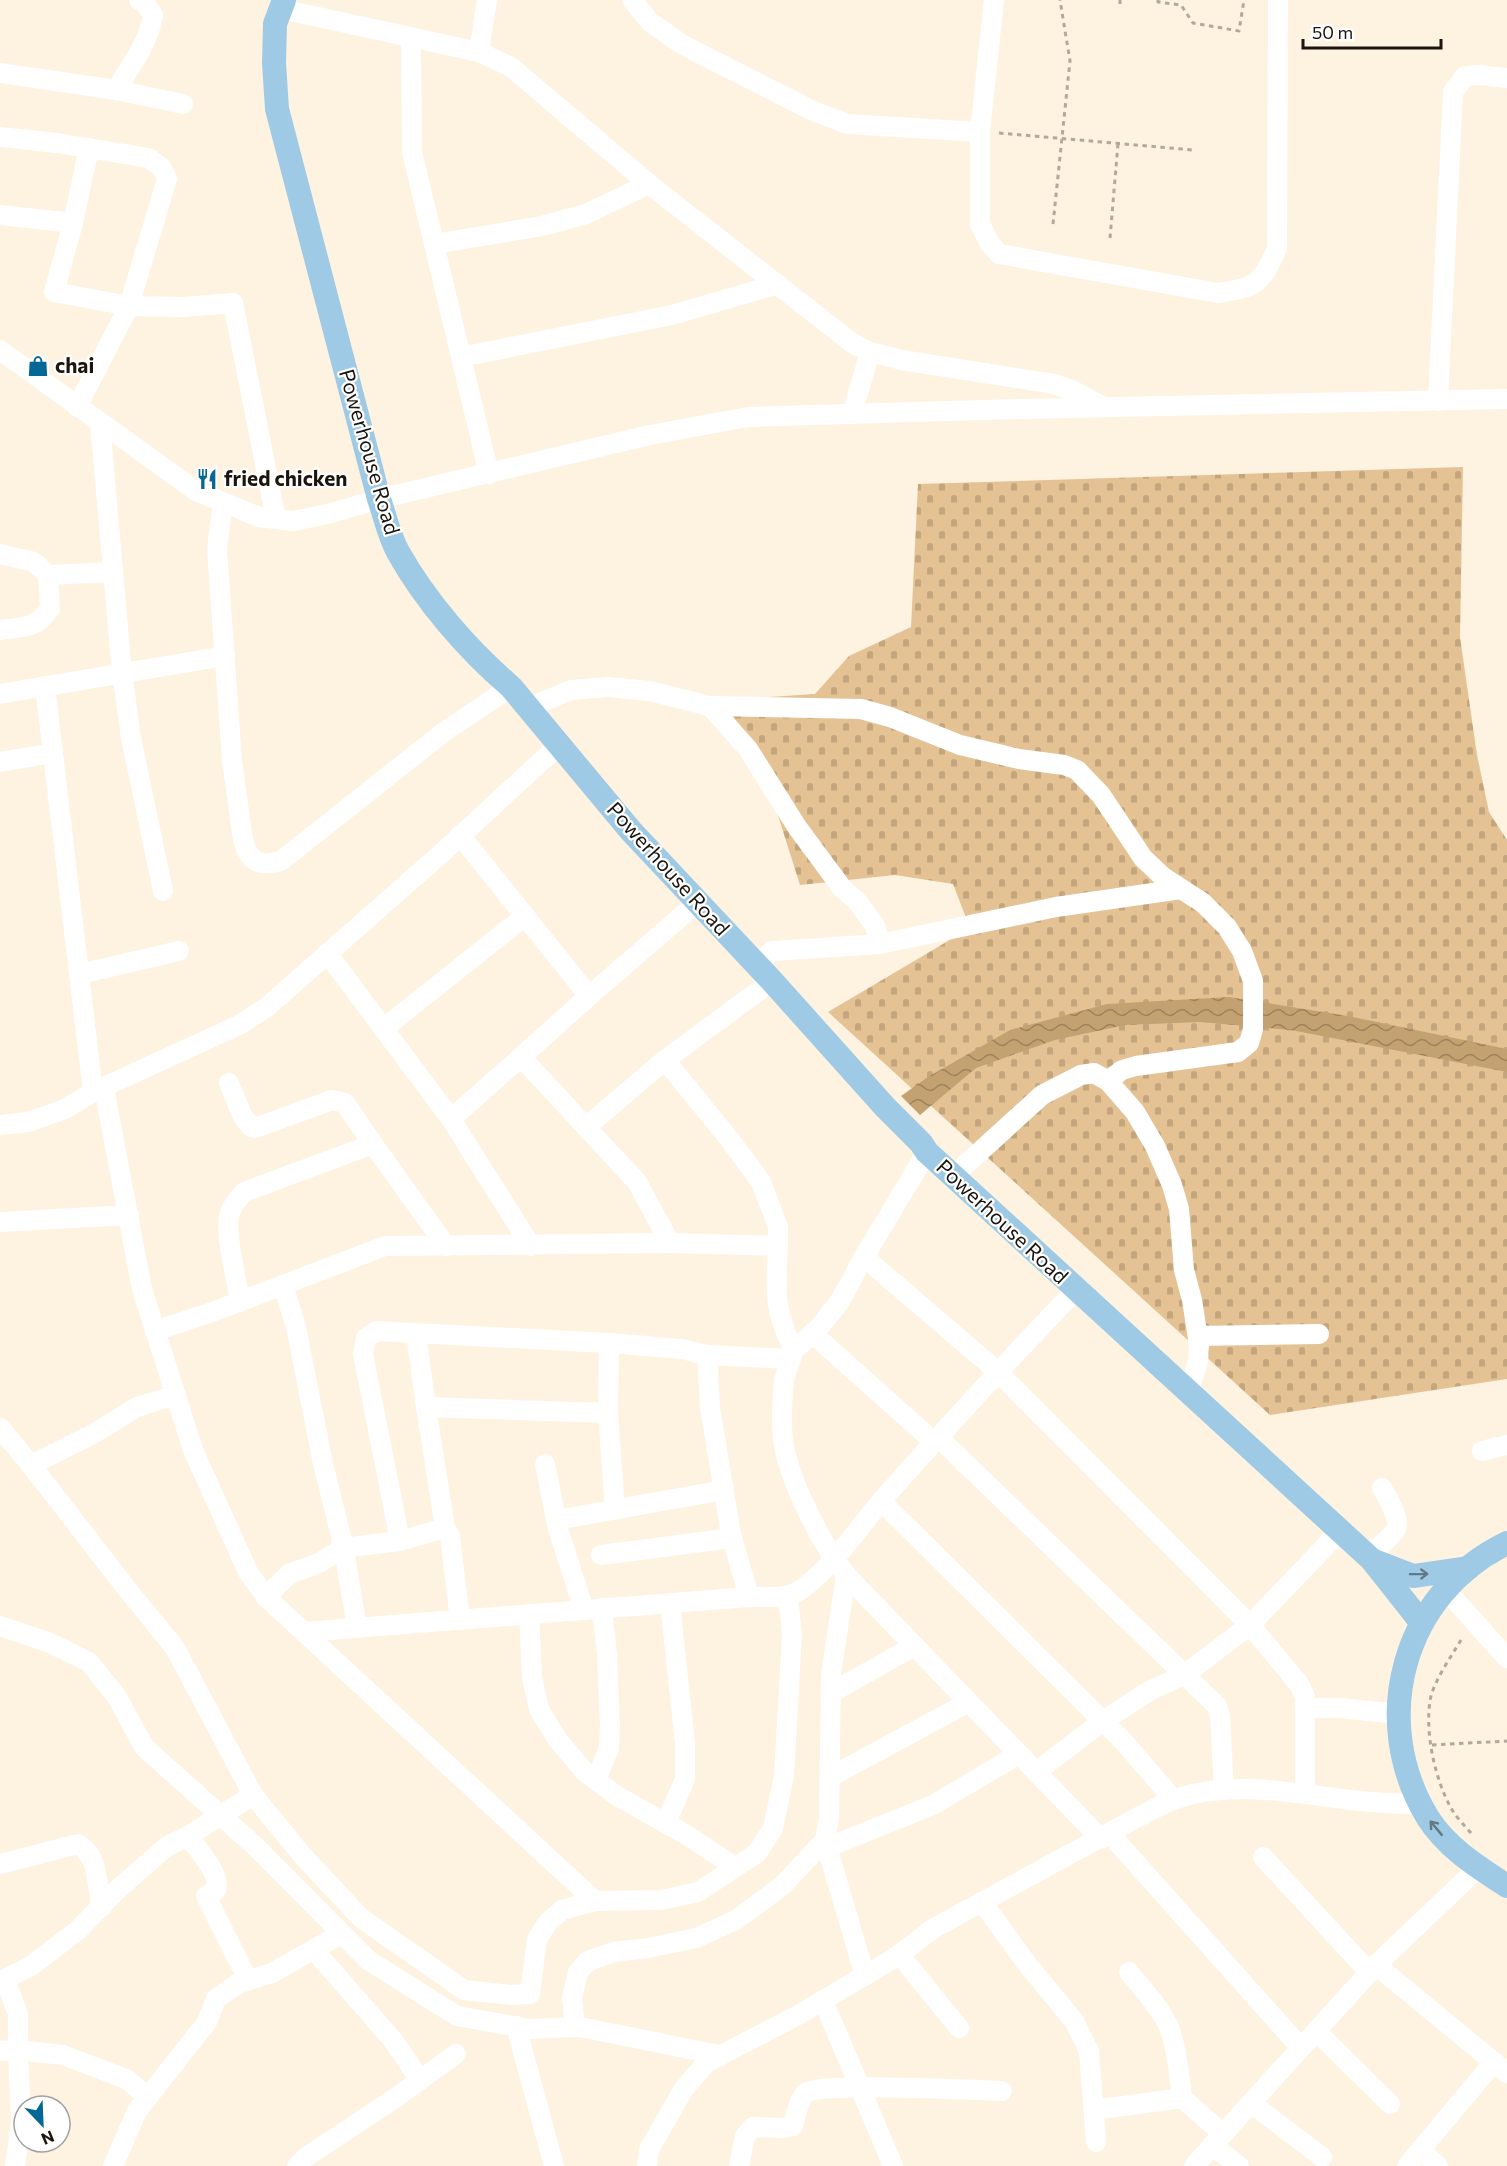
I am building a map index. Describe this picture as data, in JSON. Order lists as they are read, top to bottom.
{
  "streets": {
    "main road": ["Powerhouse Road"]
  },
  "places": {
    "shop": ["chai"],
    "restaurant": ["fried chicken"]
  },
  "scale_bar": "50 m",
  "north": "bottom right"
}
